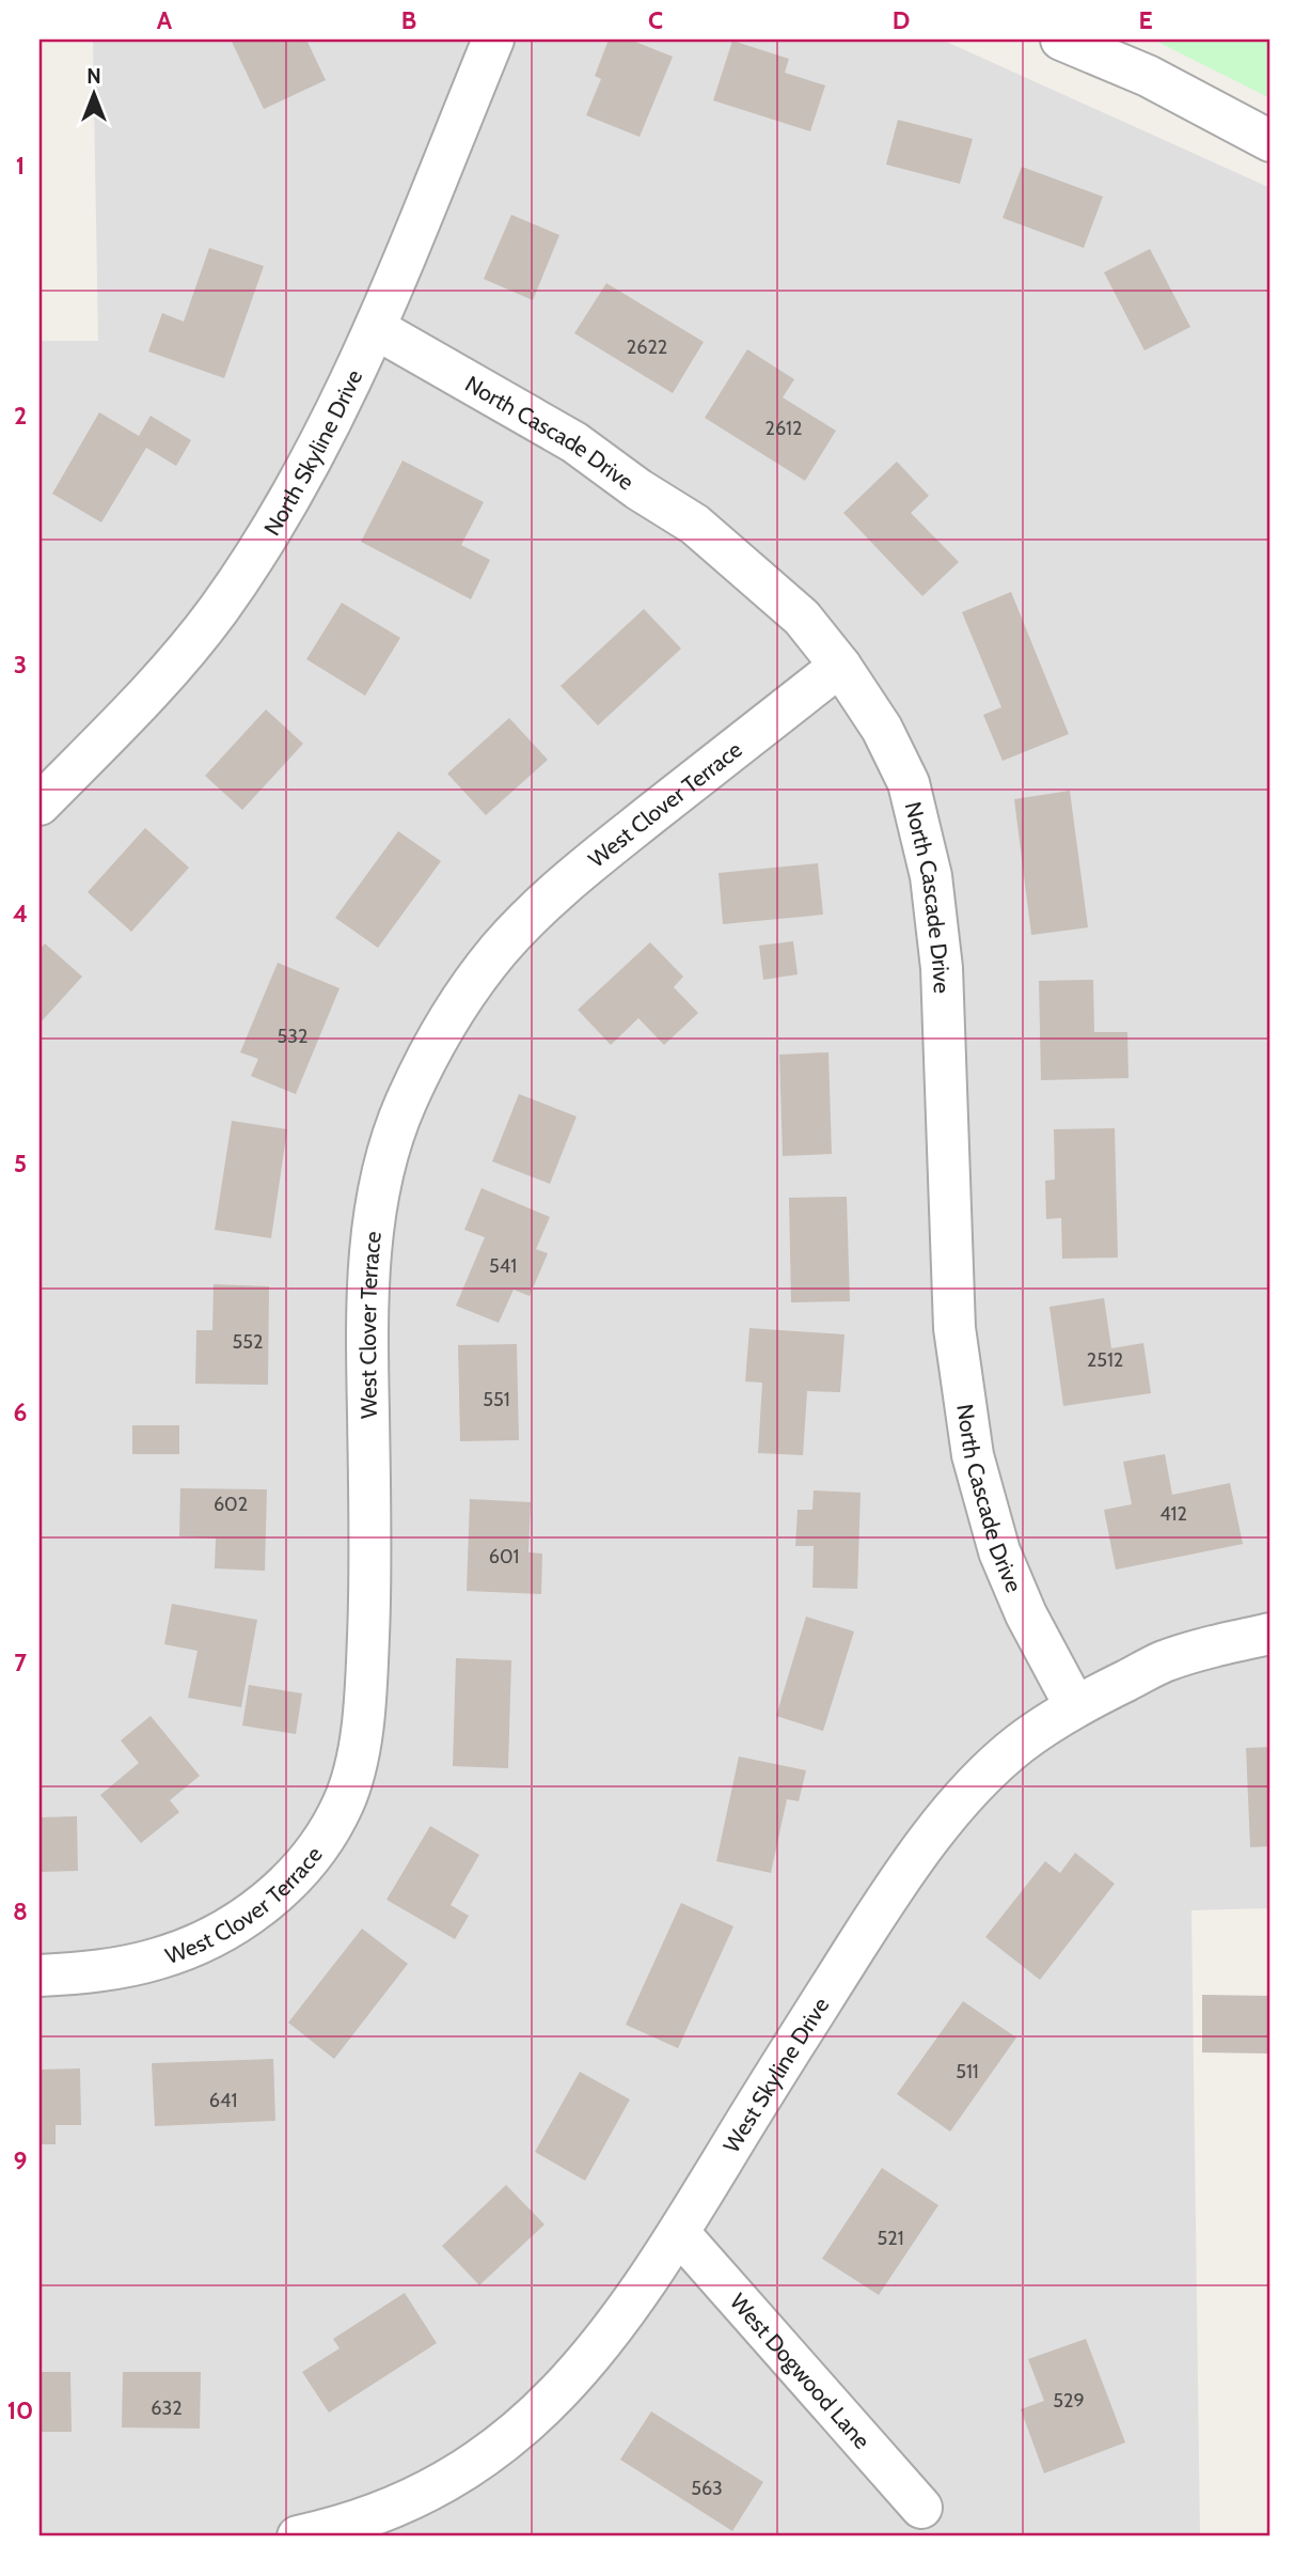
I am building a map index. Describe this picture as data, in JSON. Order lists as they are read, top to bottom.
{
  "streets": {
    "street": [
      "North Cascade Drive",
      "North Skyline Drive",
      "West Clover Terrace",
      "West Skyline Drive",
      "West Dogwood Lane"
    ]
  },
  "crossings": [
    ["North Cascade Drive", "North Skyline Drive"],
    ["North Cascade Drive", "West Clover Terrace"],
    ["North Cascade Drive", "West Skyline Drive"],
    ["West Skyline Drive", "West Dogwood Lane"]
  ],
  "house_numbers": [
    "2622",
    "2612",
    "532",
    "541",
    "552",
    "2512",
    "551",
    "602",
    "412",
    "601",
    "511",
    "641",
    "521",
    "529",
    "632",
    "563"
  ],
  "north": "top",
  "grid": {
    "columns": [
      "A",
      "B",
      "C",
      "D",
      "E"
    ],
    "rows": [
      "1",
      "2",
      "3",
      "4",
      "5",
      "6",
      "7",
      "8",
      "9",
      "10"
    ]
  }
}
